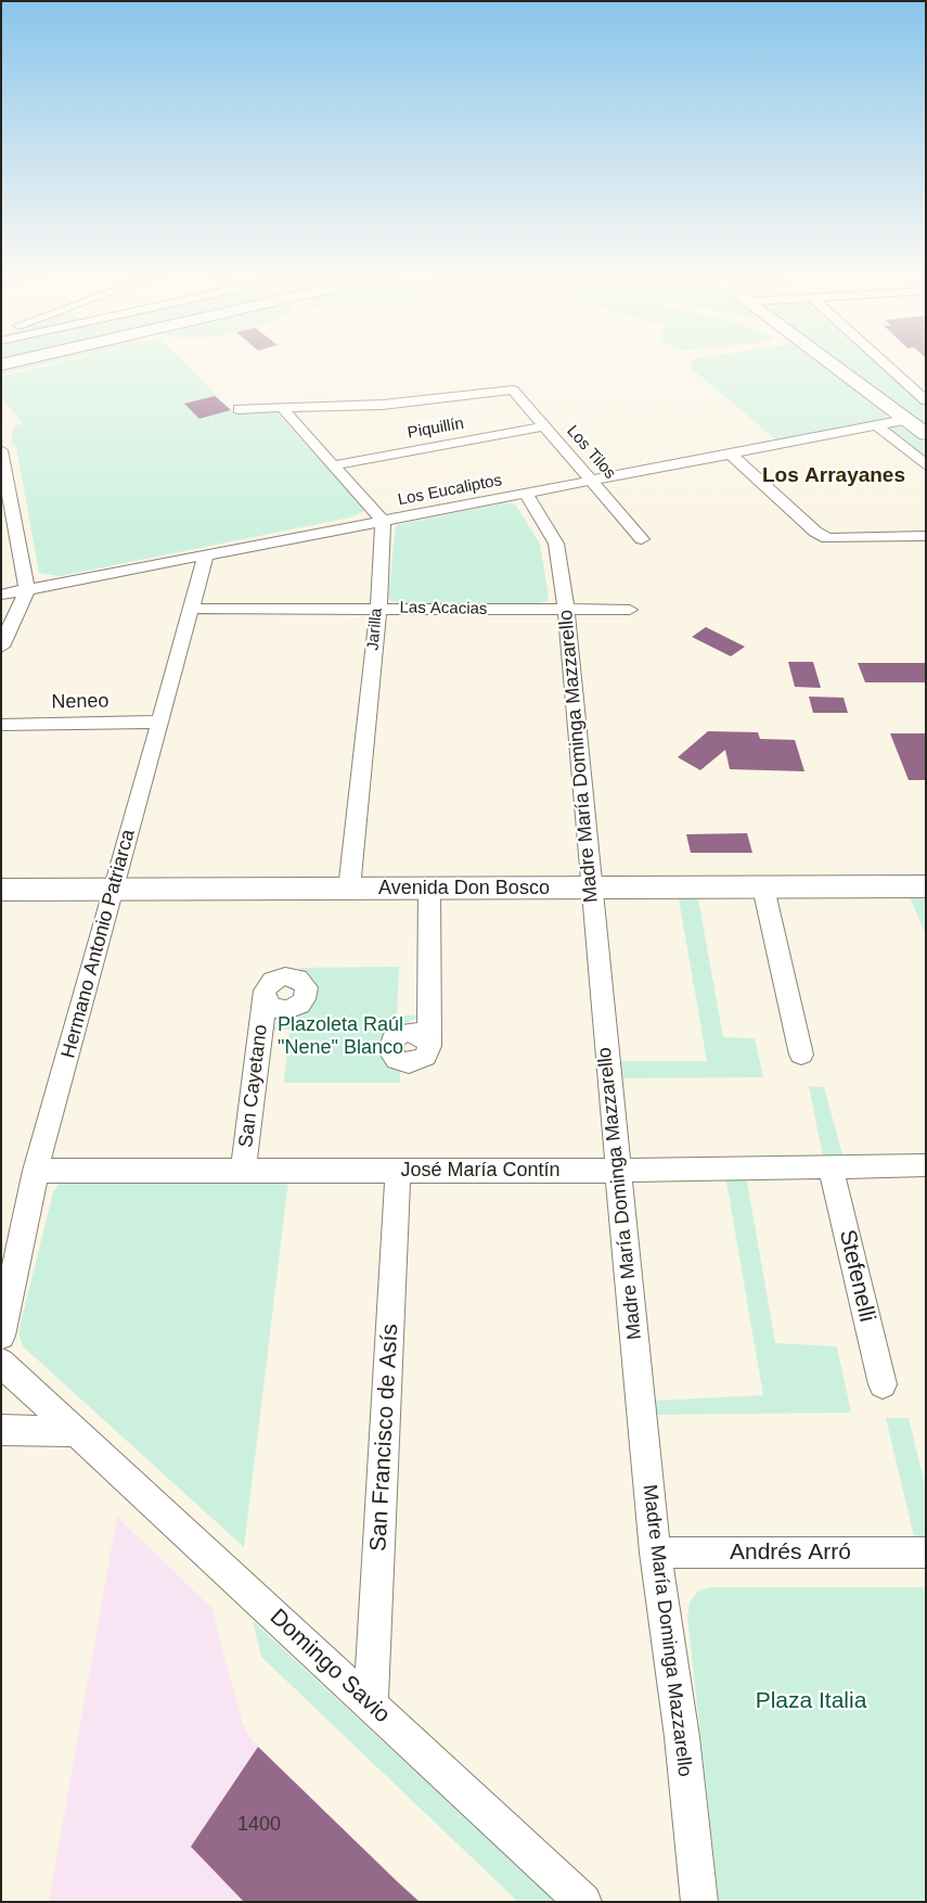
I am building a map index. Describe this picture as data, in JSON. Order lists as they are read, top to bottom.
{
  "streets": {
    "main road": ["Avenida Don Bosco"],
    "street": [
      "Piquillín",
      "Los Tilos",
      "Los Eucaliptos",
      "Las Acacias",
      "Jarilla",
      "Neneo",
      "Madre María Dominga Mazzarello",
      "Hermano Antonio Patriarca",
      "San Cayetano",
      "José María Contín",
      "Stefenelli",
      "San Francisco de Asís",
      "Andrés Arró",
      "Domingo Savio"
    ]
  },
  "crossings": [
    ["Piquillín", "Los Tilos"],
    ["Los Tilos", "Los Eucaliptos"],
    ["Los Eucaliptos", "Jarilla"],
    ["Los Eucaliptos", "Madre María Dominga Mazzarello"],
    ["Los Eucaliptos", "Hermano Antonio Patriarca"],
    ["Las Acacias", "Jarilla"],
    ["Las Acacias", "Madre María Dominga Mazzarello"],
    ["Las Acacias", "Hermano Antonio Patriarca"],
    ["Jarilla", "Avenida Don Bosco"],
    ["Neneo", "Hermano Antonio Patriarca"],
    ["Madre María Dominga Mazzarello", "Avenida Don Bosco"],
    ["Madre María Dominga Mazzarello", "José María Contín"],
    ["Madre María Dominga Mazzarello", "Andrés Arró"],
    ["Avenida Don Bosco", "Hermano Antonio Patriarca"],
    ["Hermano Antonio Patriarca", "José María Contín"],
    ["San Cayetano", "José María Contín"],
    ["José María Contín", "Stefenelli"],
    ["José María Contín", "San Francisco de Asís"],
    ["San Francisco de Asís", "Domingo Savio"]
  ],
  "districts": ["Los Arrayanes"],
  "parks": ["Plazoleta Raúl \"Nene\" Blanco", "Plaza Italia"],
  "house_numbers": ["1400"]
}
